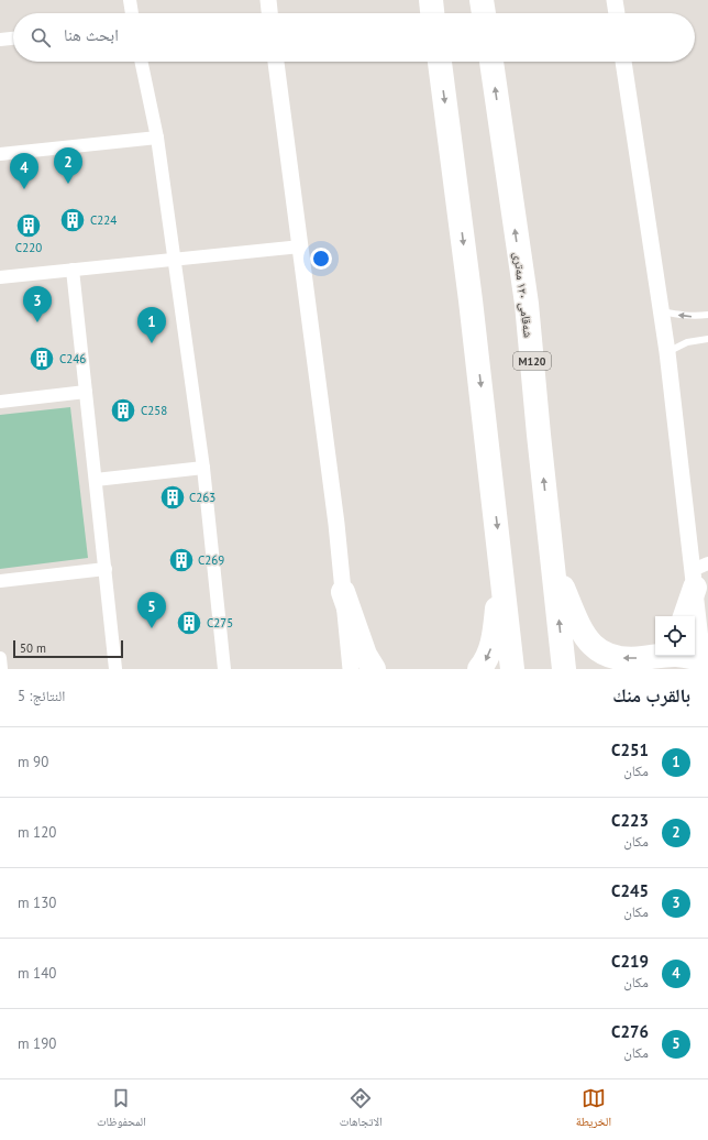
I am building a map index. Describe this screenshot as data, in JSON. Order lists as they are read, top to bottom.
{
  "streets": {
    "highway": ["شەقامی ١٢٠ مەتری", "M120"]
  },
  "places": {
    "building": [
      "C224",
      "C220",
      "C246",
      "C258",
      "C263",
      "C269",
      "C275"
    ]
  },
  "scale_bar": "50 m",
  "page": {
    "search": "ابحث هنا",
    "pins": [
      "2",
      "4",
      "3",
      "1",
      "5"
    ],
    "scale": "50 m",
    "heading": ["بالقرب منك", "النتائج: 5"],
    "list": [
      {
        "mark": "1",
        "name": "C251",
        "note": "مكان",
        "value": "90 m"
      },
      {
        "mark": "2",
        "name": "C223",
        "note": "مكان",
        "value": "120 m"
      },
      {
        "mark": "3",
        "name": "C245",
        "note": "مكان",
        "value": "130 m"
      },
      {
        "mark": "4",
        "name": "C219",
        "note": "مكان",
        "value": "140 m"
      },
      {
        "mark": "5",
        "name": "C276",
        "note": "مكان",
        "value": "190 m"
      }
    ],
    "nav": ["الخريطة", "الاتجاهات", "المحفوظات"]
  }
}
